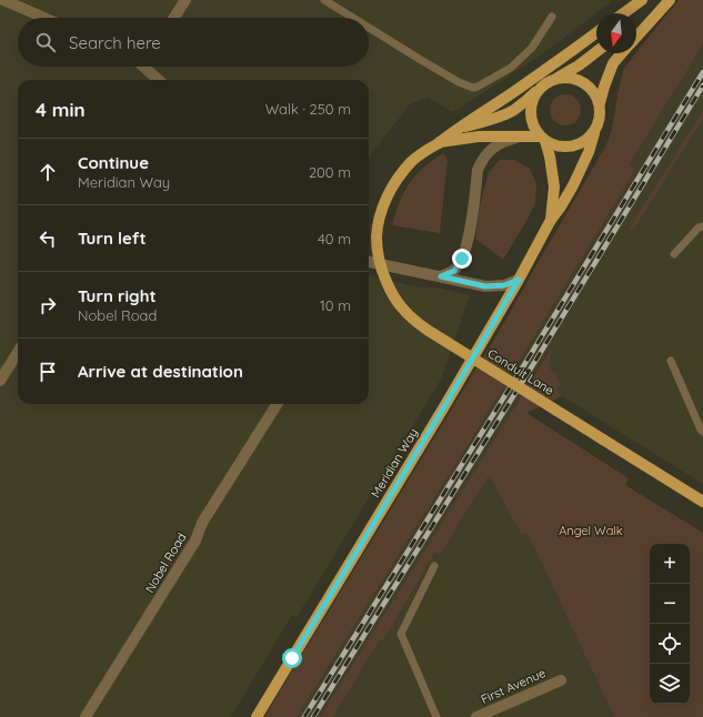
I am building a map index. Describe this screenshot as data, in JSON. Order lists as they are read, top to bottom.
{
  "streets": {
    "main road": ["Conduit Lane", "Meridian Way"],
    "street": ["Nobel Road", "First Avenue"]
  },
  "crossings": [
    ["Conduit Lane", "Meridian Way"]
  ],
  "parks": ["Angel Walk"],
  "north": "bottom",
  "page": {
    "search": "Search here",
    "heading": ["4 min", "Walk · 250 m"],
    "list": [
      ["Continue", "Meridian Way", "200 m"],
      ["Turn left", "40 m"],
      ["Turn right", "Nobel Road", "10 m"],
      "Arrive at destination"
    ],
    "map_buttons": ["+", "−"]
  }
}
